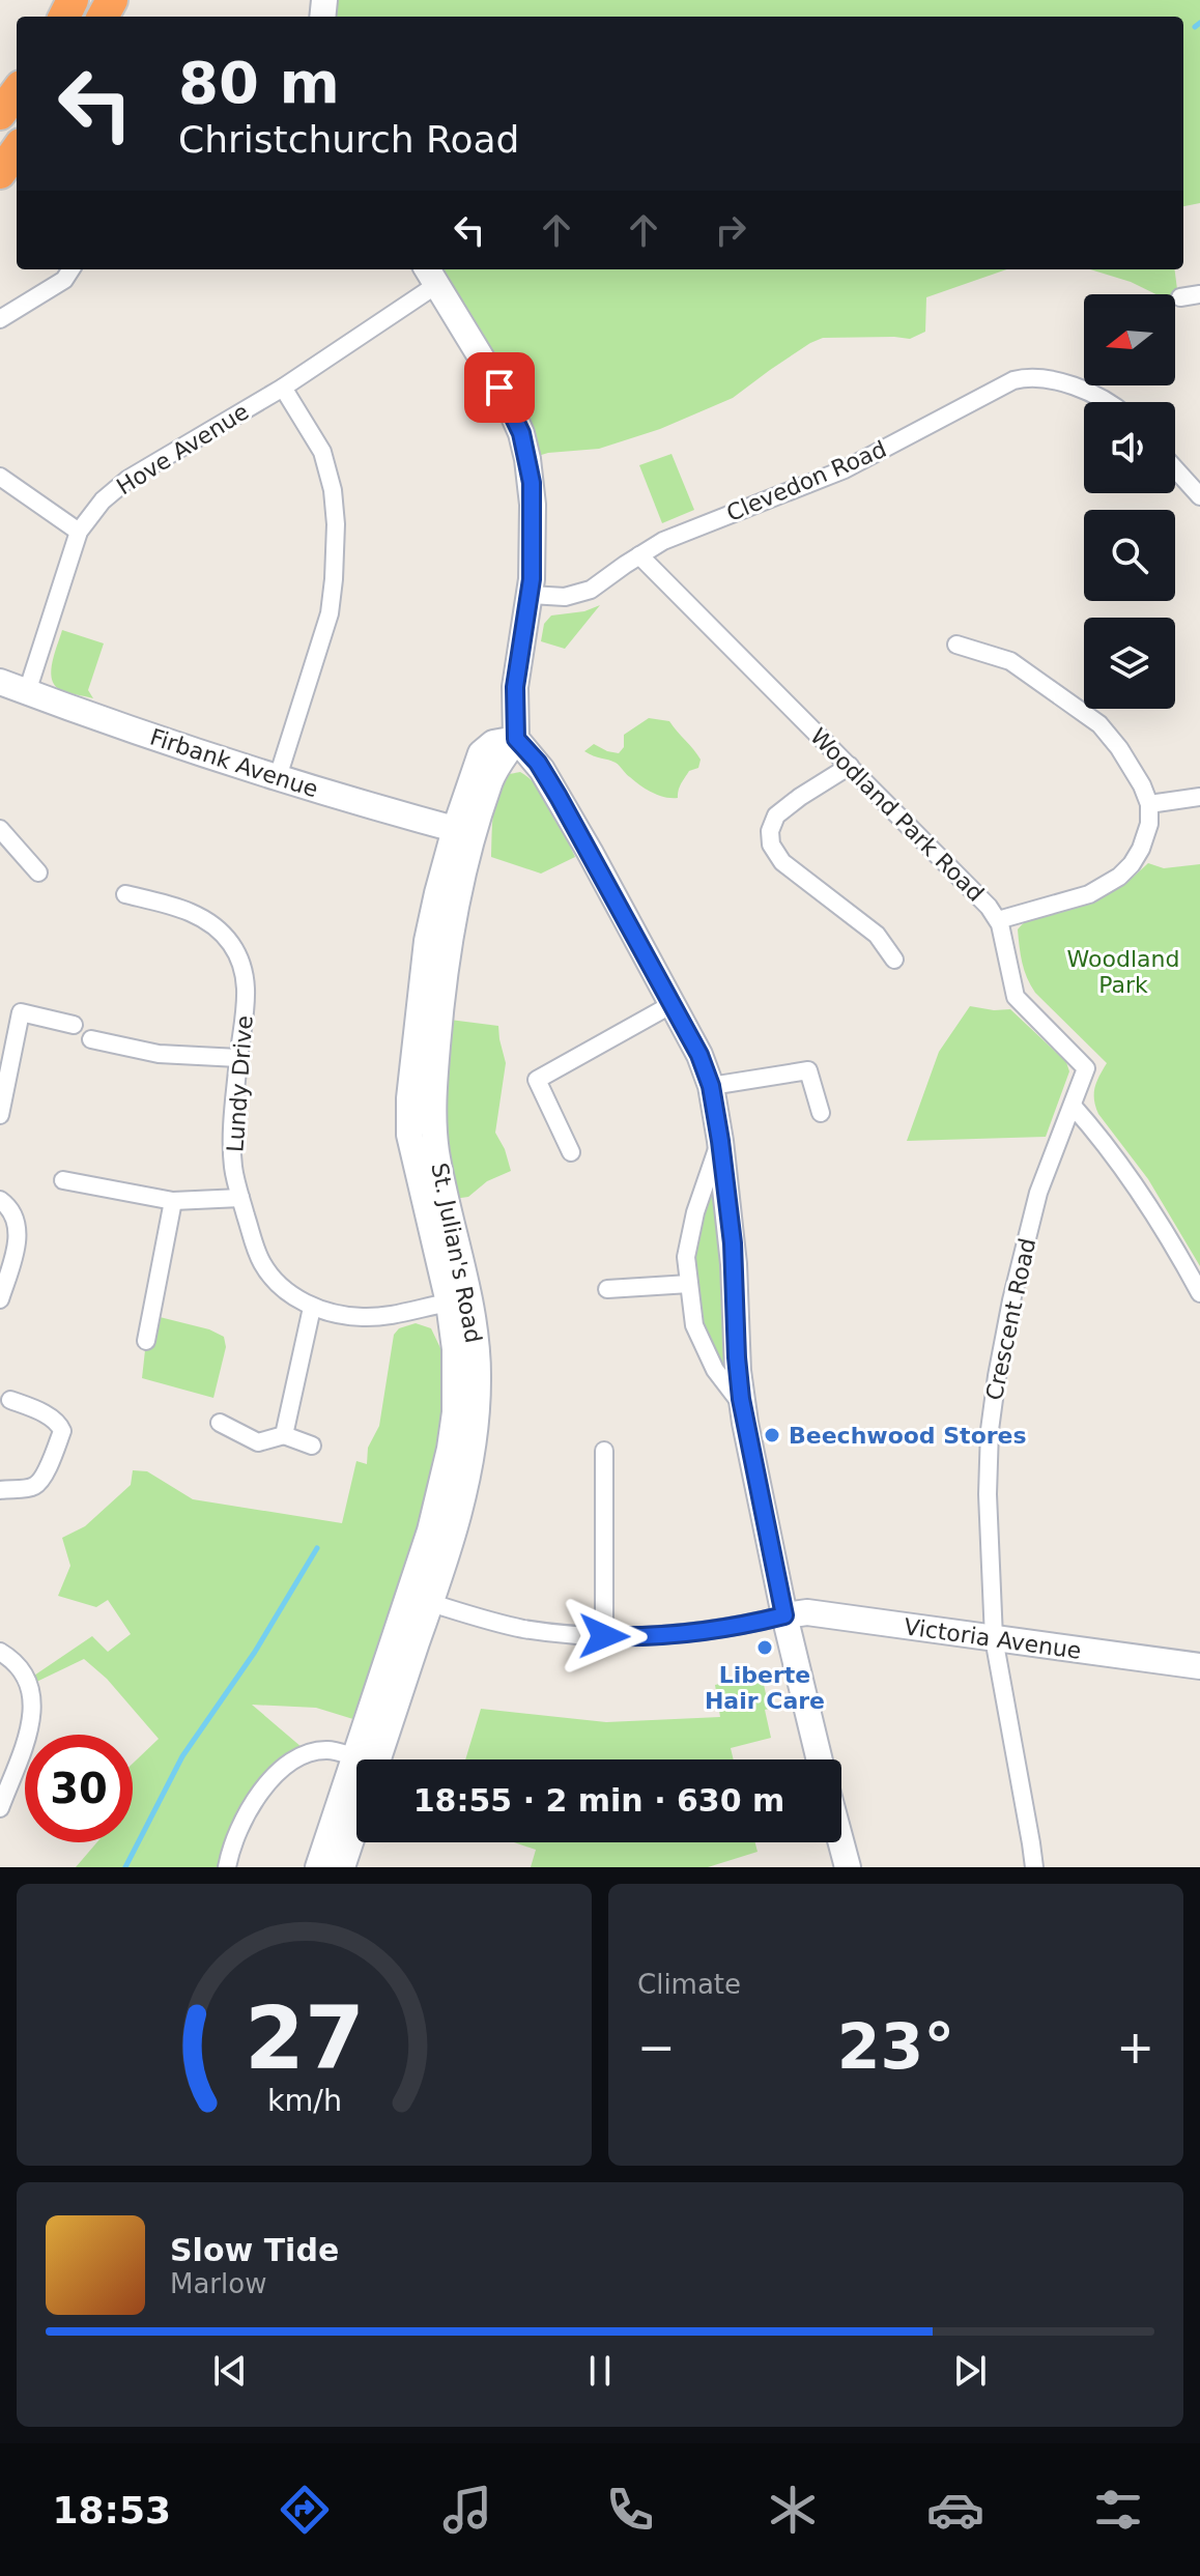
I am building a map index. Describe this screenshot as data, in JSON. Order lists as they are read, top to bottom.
{
  "streets": {
    "street": [
      "Hove Avenue",
      "Clevedon Road",
      "Firbank Avenue",
      "Woodland Park Road",
      "Lundy Drive",
      "St. Julian's Road",
      "Crescent Road",
      "Victoria Avenue"
    ]
  },
  "crossings": [
    ["Hove Avenue", "Firbank Avenue"],
    ["Clevedon Road", "Woodland Park Road"],
    ["Firbank Avenue", "St. Julian's Road"],
    ["Woodland Park Road", "Crescent Road"],
    ["Lundy Drive", "St. Julian's Road"],
    ["Crescent Road", "Victoria Avenue"]
  ],
  "parks": ["Woodland Park"],
  "places": ["Beechwood Stores", "Liberte Hair Care"],
  "north": "left",
  "page": {
    "turn": ["80 m", "Christchurch Road"],
    "limit": "30",
    "trip": "18:55 · 2 min · 630 m",
    "tile": "Climate",
    "heat": ["−", "23°", "+"],
    "song": ["Slow Tide", "Marlow"],
    "tabs": "18:53",
    "gauge": ["27", "km/h"]
  }
}
